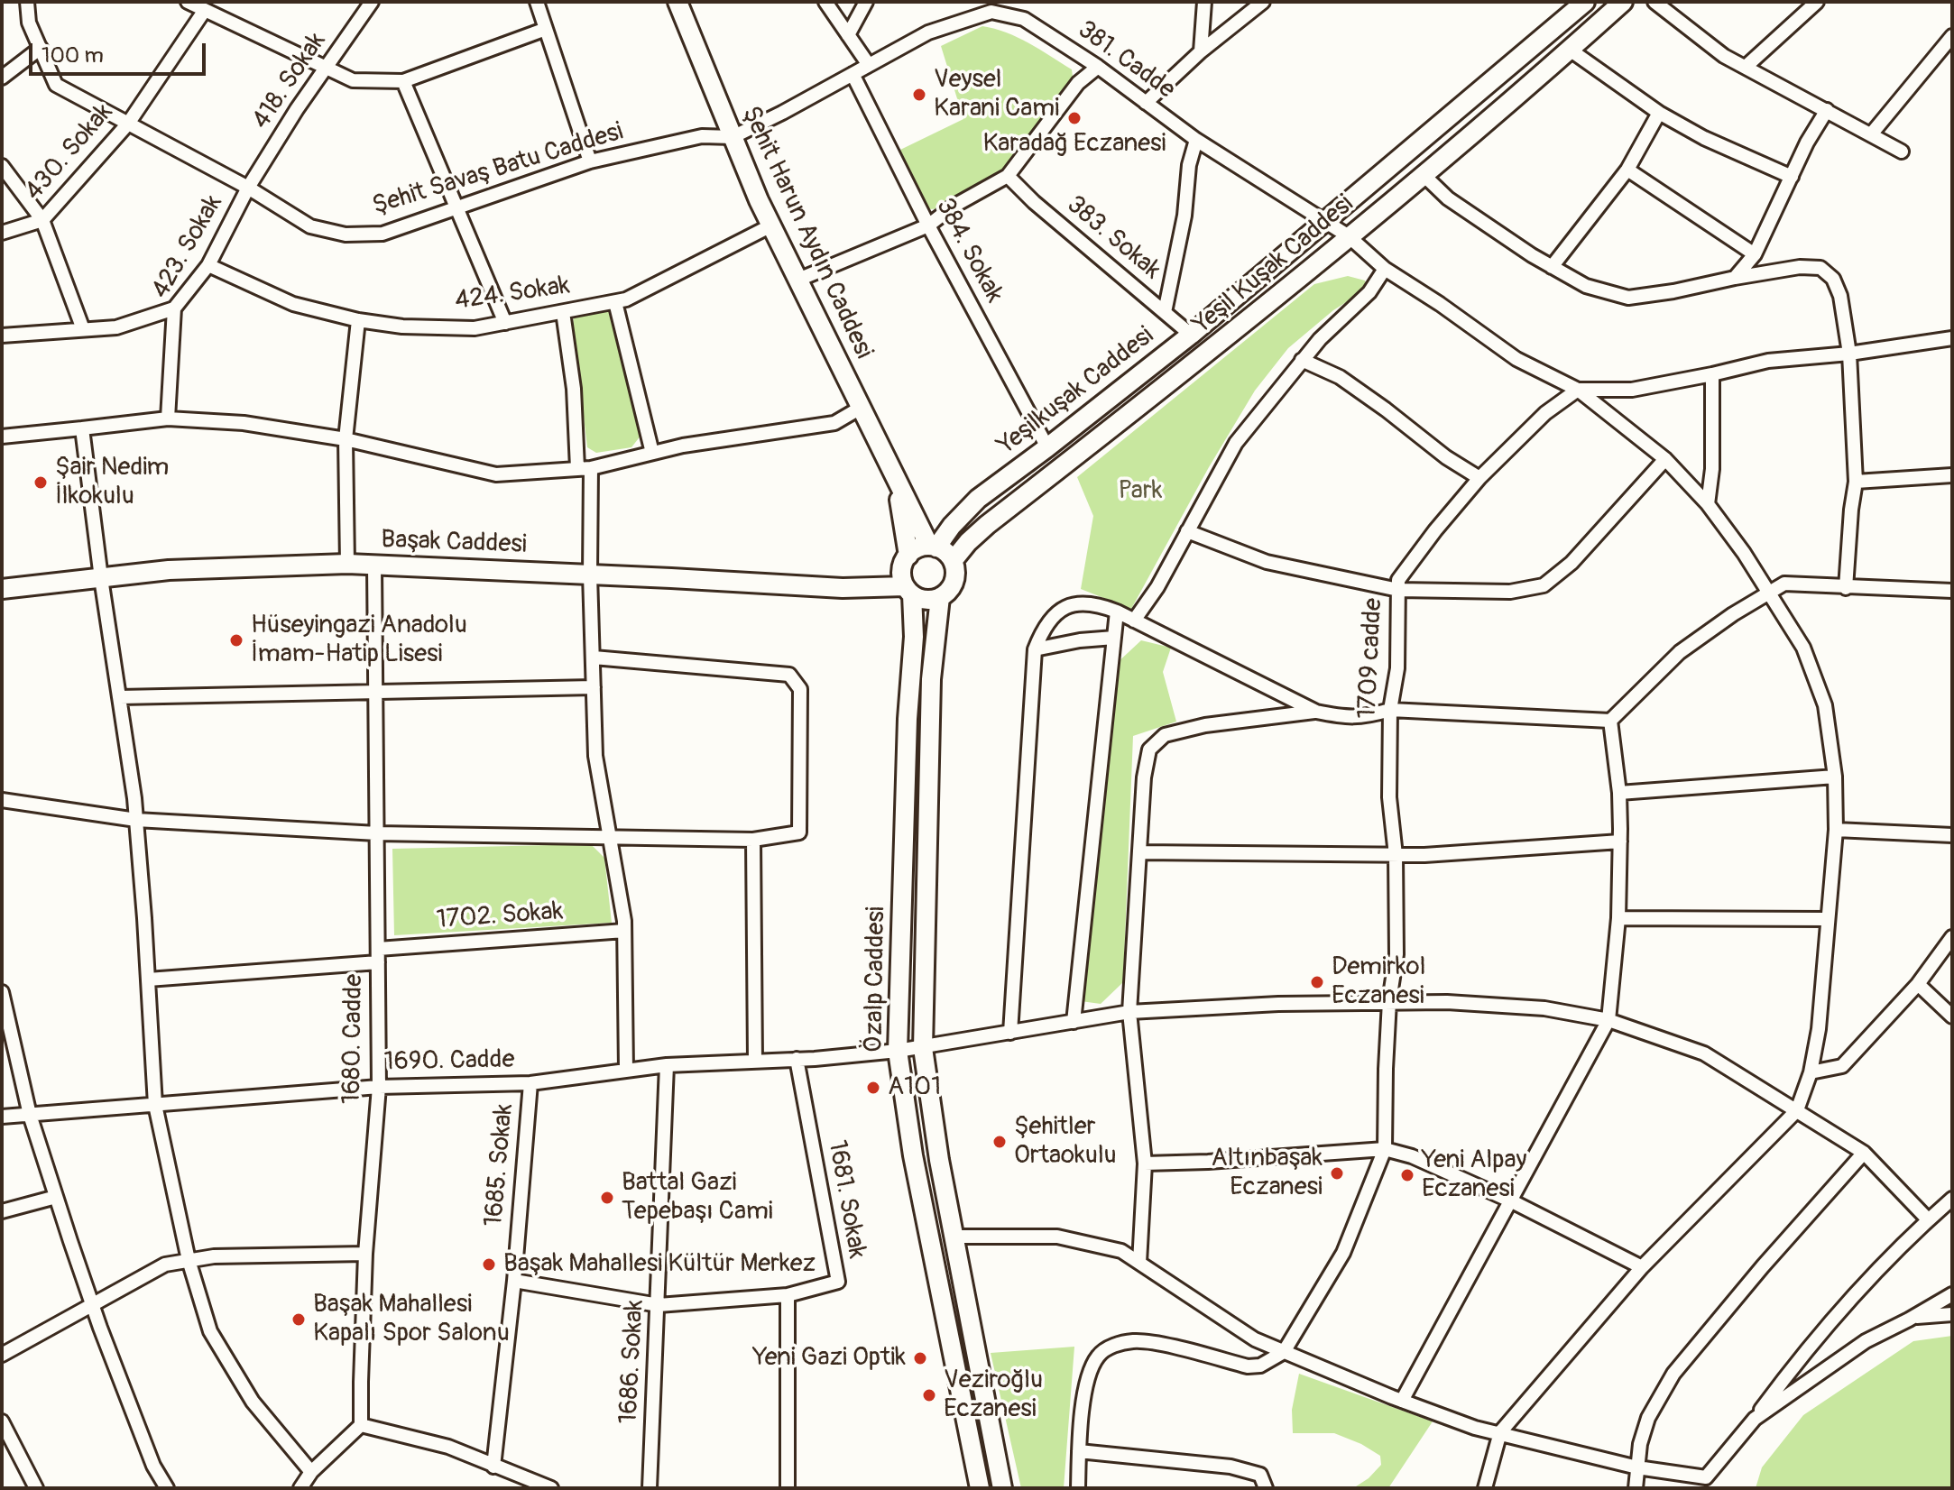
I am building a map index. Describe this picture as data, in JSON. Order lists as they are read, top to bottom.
{
  "streets": {
    "main road": [
      "Şehit Harun Aydın Caddesi",
      "Yeşil Kuşak Caddesi",
      "Yeşilkuşak Caddesi",
      "Başak Caddesi",
      "Özalp Caddesi"
    ],
    "street": [
      "381. Cadde",
      "418. Sokak",
      "430. Sokak",
      "Şehit Savaş Batu Caddesi",
      "383. Sokak",
      "423. Sokak",
      "384. Sokak",
      "424. Sokak",
      "1709 cadde",
      "1702. Sokak",
      "1680. Cadde",
      "1690. Cadde",
      "1685. Sokak",
      "1681. Sokak",
      "1686. Sokak"
    ]
  },
  "crossings": [
    ["381. Cadde", "Şehit Savaş Batu Caddesi"],
    ["381. Cadde", "Şehit Harun Aydın Caddesi"],
    ["381. Cadde", "384. Sokak"],
    ["381. Cadde", "Yeşil Kuşak Caddesi"],
    ["381. Cadde", "Yeşilkuşak Caddesi"],
    ["381. Cadde", "1709 cadde"],
    ["418. Sokak", "Şehit Savaş Batu Caddesi"],
    ["418. Sokak", "423. Sokak"],
    ["430. Sokak", "Şehit Savaş Batu Caddesi"],
    ["Şehit Savaş Batu Caddesi", "Şehit Harun Aydın Caddesi"],
    ["Şehit Savaş Batu Caddesi", "423. Sokak"],
    ["Şehit Harun Aydın Caddesi", "Yeşil Kuşak Caddesi"],
    ["Şehit Harun Aydın Caddesi", "424. Sokak"],
    ["Şehit Harun Aydın Caddesi", "Yeşilkuşak Caddesi"],
    ["Şehit Harun Aydın Caddesi", "Başak Caddesi"],
    ["Şehit Harun Aydın Caddesi", "Özalp Caddesi"],
    ["383. Sokak", "Yeşilkuşak Caddesi"],
    ["423. Sokak", "424. Sokak"],
    ["384. Sokak", "Yeşilkuşak Caddesi"],
    ["Yeşil Kuşak Caddesi", "Yeşilkuşak Caddesi"],
    ["Yeşil Kuşak Caddesi", "Başak Caddesi"],
    ["Yeşil Kuşak Caddesi", "Özalp Caddesi"],
    ["Yeşilkuşak Caddesi", "Başak Caddesi"],
    ["Yeşilkuşak Caddesi", "Özalp Caddesi"],
    ["Başak Caddesi", "Özalp Caddesi"],
    ["Başak Caddesi", "1680. Cadde"],
    ["1709 cadde", "1690. Cadde"],
    ["1702. Sokak", "1680. Cadde"],
    ["Özalp Caddesi", "1690. Cadde"],
    ["1680. Cadde", "1690. Cadde"],
    ["1690. Cadde", "1685. Sokak"],
    ["1690. Cadde", "1681. Sokak"],
    ["1690. Cadde", "1686. Sokak"],
    ["1685. Sokak", "1681. Sokak"],
    ["1681. Sokak", "1686. Sokak"]
  ],
  "parks": ["Park"],
  "places": [
    "Veysel Karani Cami",
    "Karadağ Eczanesi",
    "Şair Nedim İlkokulu",
    "Hüseyingazi Anadolu İmam-Hatip Lisesi",
    "Demirkol Eczanesi",
    "A101",
    "Şehitler Ortaokulu",
    "Altınbaşak Eczanesi",
    "Yeni Alpay Eczanesi",
    "Battal Gazi Tepebaşı Cami",
    "Başak Mahallesi Kültür Merkez",
    "Başak Mahallesi Kapalı Spor Salonu",
    "Yeni Gazi Optik",
    "Veziroğlu Eczanesi"
  ],
  "scale_bar": "100 m"
}
